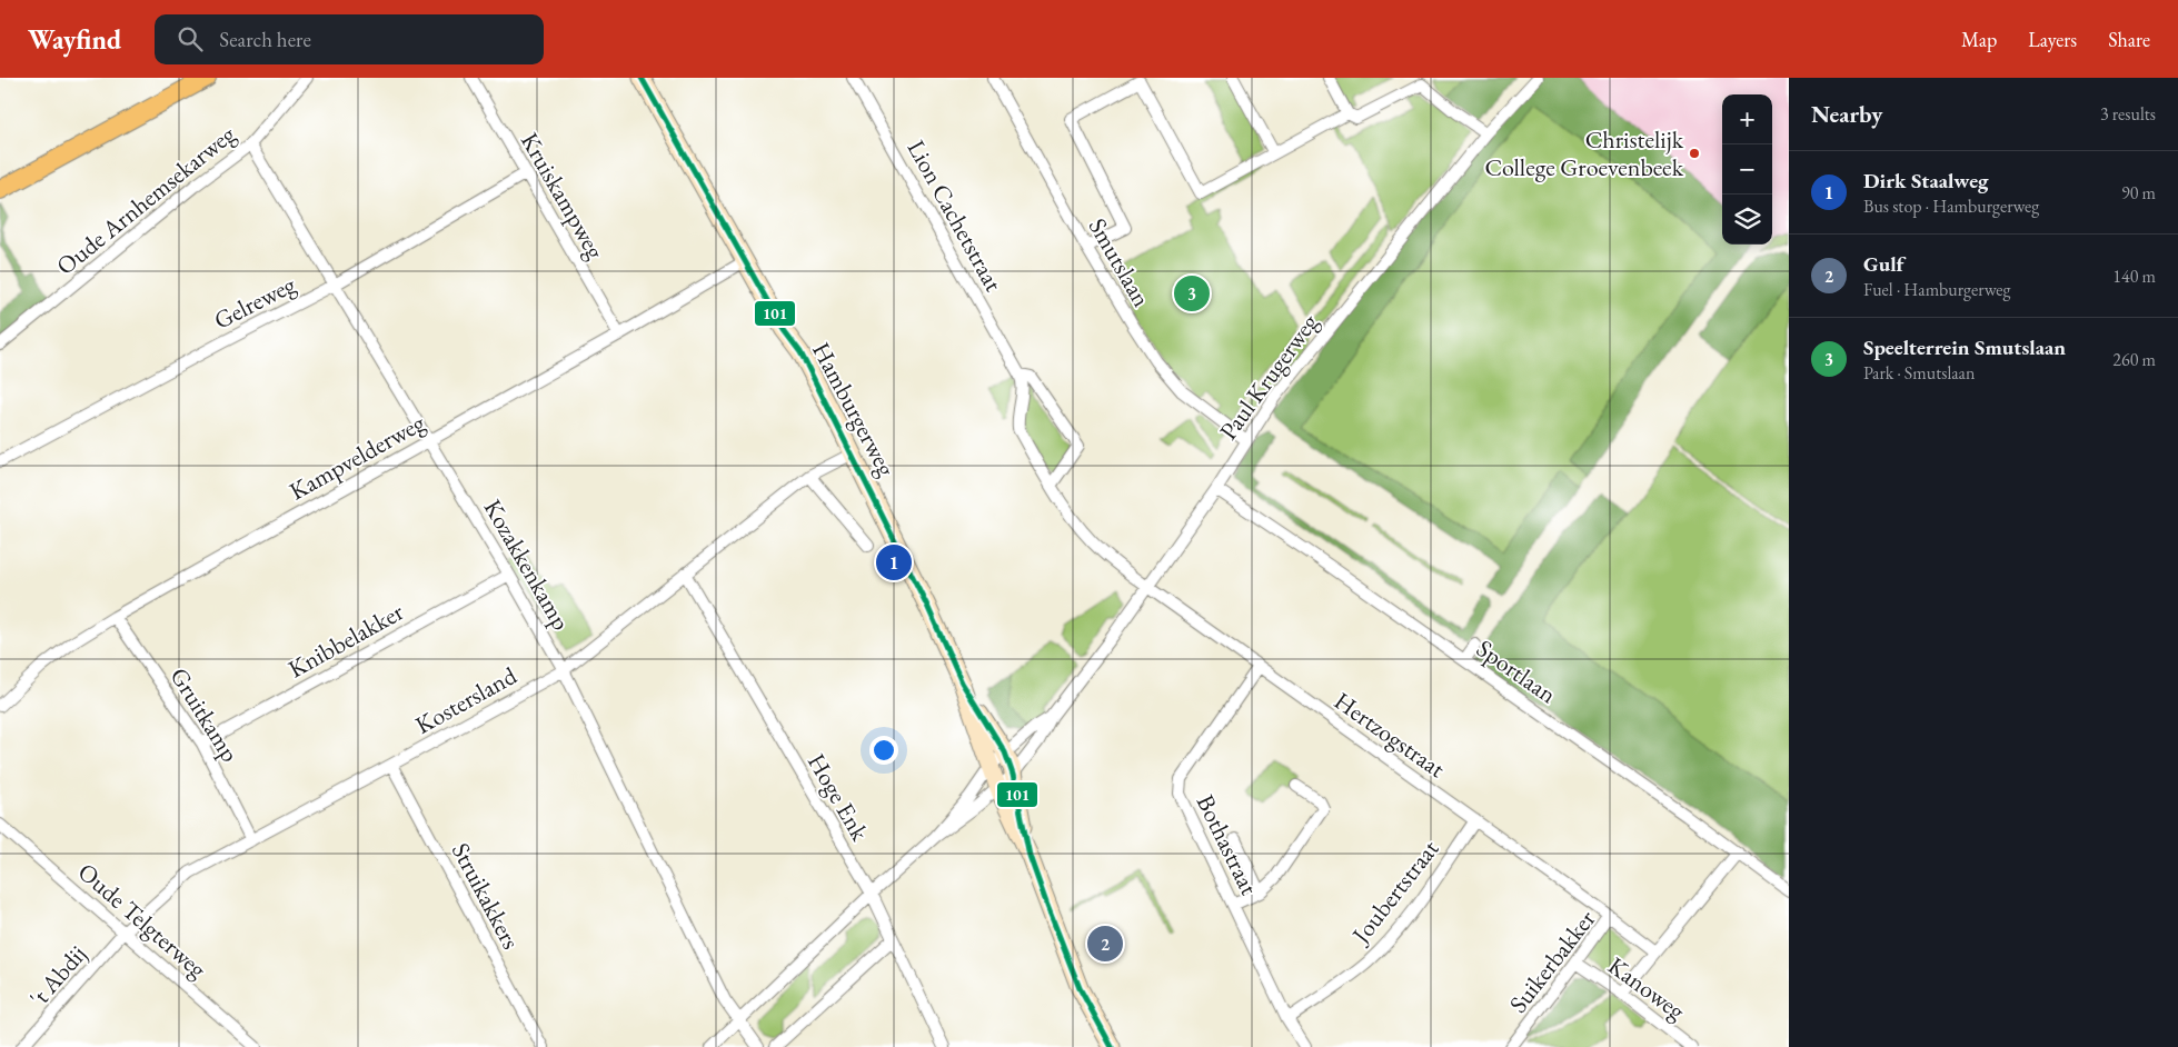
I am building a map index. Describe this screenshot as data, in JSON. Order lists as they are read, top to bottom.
{
  "streets": {
    "street": [
      "Kruiskampweg",
      "Oude Arnhemsekarweg",
      "Lion Cachetstraat",
      "Smutslaan",
      "Gelreweg",
      "Paul Krugerweg",
      "Hamburgerweg",
      "Kampvelderweg",
      "Kozakkenkamp",
      "Knibbelakker",
      "Sportlaan",
      "Kostersland",
      "Gruitkamp",
      "Hertzogstraat",
      "Hoge Enk",
      "Bothastraat",
      "Joubertstraat",
      "Struikakkers",
      "Oude Telgterweg",
      "Suikerbakker",
      "'t Abdij",
      "Kanoweg"
    ]
  },
  "crossings": [
    ["Kruiskampweg", "Gelreweg"],
    ["Kruiskampweg", "Kampvelderweg"],
    ["Oude Arnhemsekarweg", "Kozakkenkamp"],
    ["Lion Cachetstraat", "Paul Krugerweg"],
    ["Lion Cachetstraat", "Hertzogstraat"],
    ["Smutslaan", "Paul Krugerweg"],
    ["Gelreweg", "Kozakkenkamp"],
    ["Paul Krugerweg", "Hamburgerweg"],
    ["Paul Krugerweg", "Sportlaan"],
    ["Paul Krugerweg", "Hertzogstraat"],
    ["Hamburgerweg", "Kampvelderweg"],
    ["Hamburgerweg", "Kostersland"],
    ["Kampvelderweg", "Kozakkenkamp"],
    ["Kampvelderweg", "Gruitkamp"],
    ["Kozakkenkamp", "Knibbelakker"],
    ["Kozakkenkamp", "Kostersland"],
    ["Knibbelakker", "Gruitkamp"],
    ["Kostersland", "Gruitkamp"],
    ["Kostersland", "Hoge Enk"],
    ["Kostersland", "Struikakkers"],
    ["Kostersland", "Oude Telgterweg"],
    ["Kostersland", "'t Abdij"],
    ["Hertzogstraat", "Bothastraat"],
    ["Hertzogstraat", "Joubertstraat"],
    ["Hertzogstraat", "Suikerbakker"],
    ["Bothastraat", "Joubertstraat"],
    ["Oude Telgterweg", "'t Abdij"],
    ["Suikerbakker", "Kanoweg"]
  ],
  "places": ["Christelijk College Groevenbeek"],
  "lines": ["transit line 101"],
  "page": {
    "header": "Wayfind",
    "search": "Search here",
    "nav": ["Map", "Layers", "Share"],
    "heading": ["Nearby", "3 results"],
    "map_buttons": ["+", "−"],
    "list": [
      {
        "mark": "1",
        "name": "Dirk Staalweg",
        "note": "Bus stop · Hamburgerweg",
        "value": "90 m"
      },
      {
        "mark": "2",
        "name": "Gulf",
        "note": "Fuel · Hamburgerweg",
        "value": "140 m"
      },
      {
        "mark": "3",
        "name": "Speelterrein Smutslaan",
        "note": "Park · Smutslaan",
        "value": "260 m"
      }
    ],
    "pins": ["3", "1", "2"]
  }
}
